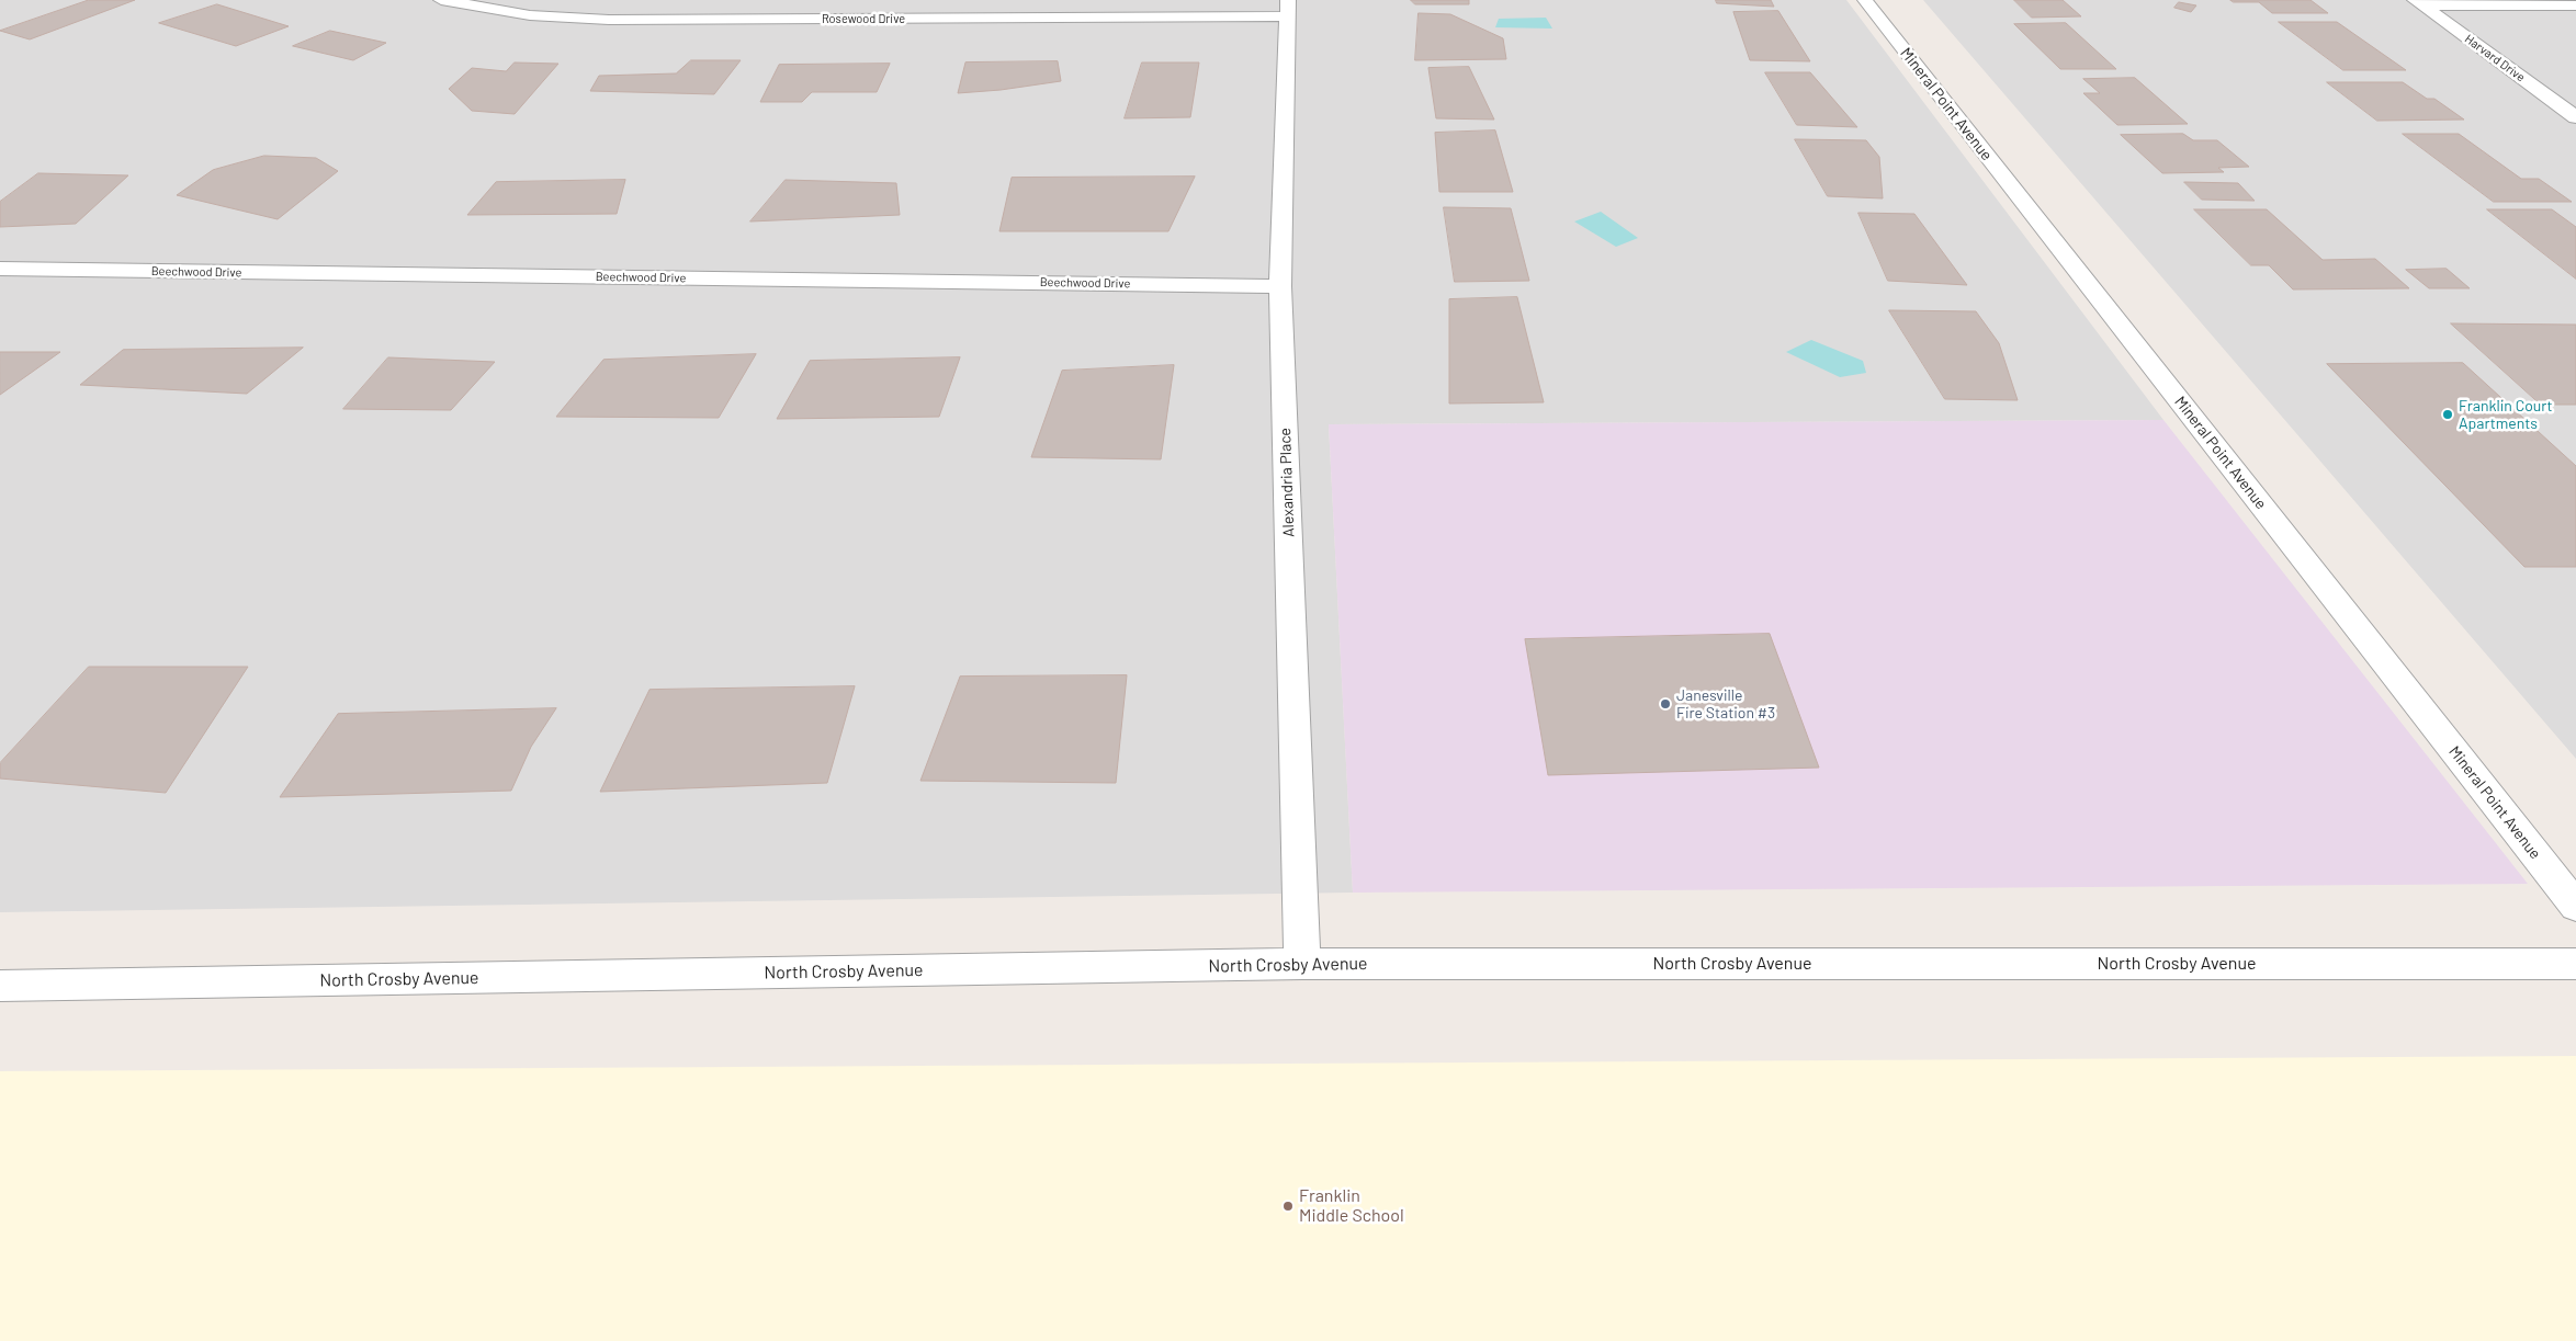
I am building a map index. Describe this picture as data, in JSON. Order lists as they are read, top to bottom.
{
  "streets": {
    "street": [
      "Rosewood Drive",
      "Harvard Drive",
      "Mineral Point Avenue",
      "Beechwood Drive",
      "Alexandria Place",
      "North Crosby Avenue"
    ]
  },
  "crossings": [
    ["Rosewood Drive", "Alexandria Place"],
    ["Beechwood Drive", "Alexandria Place"],
    ["Alexandria Place", "North Crosby Avenue"]
  ],
  "places": ["Franklin Court Apartments", "Janesville Fire Station #3", "Franklin Middle School"]
}
